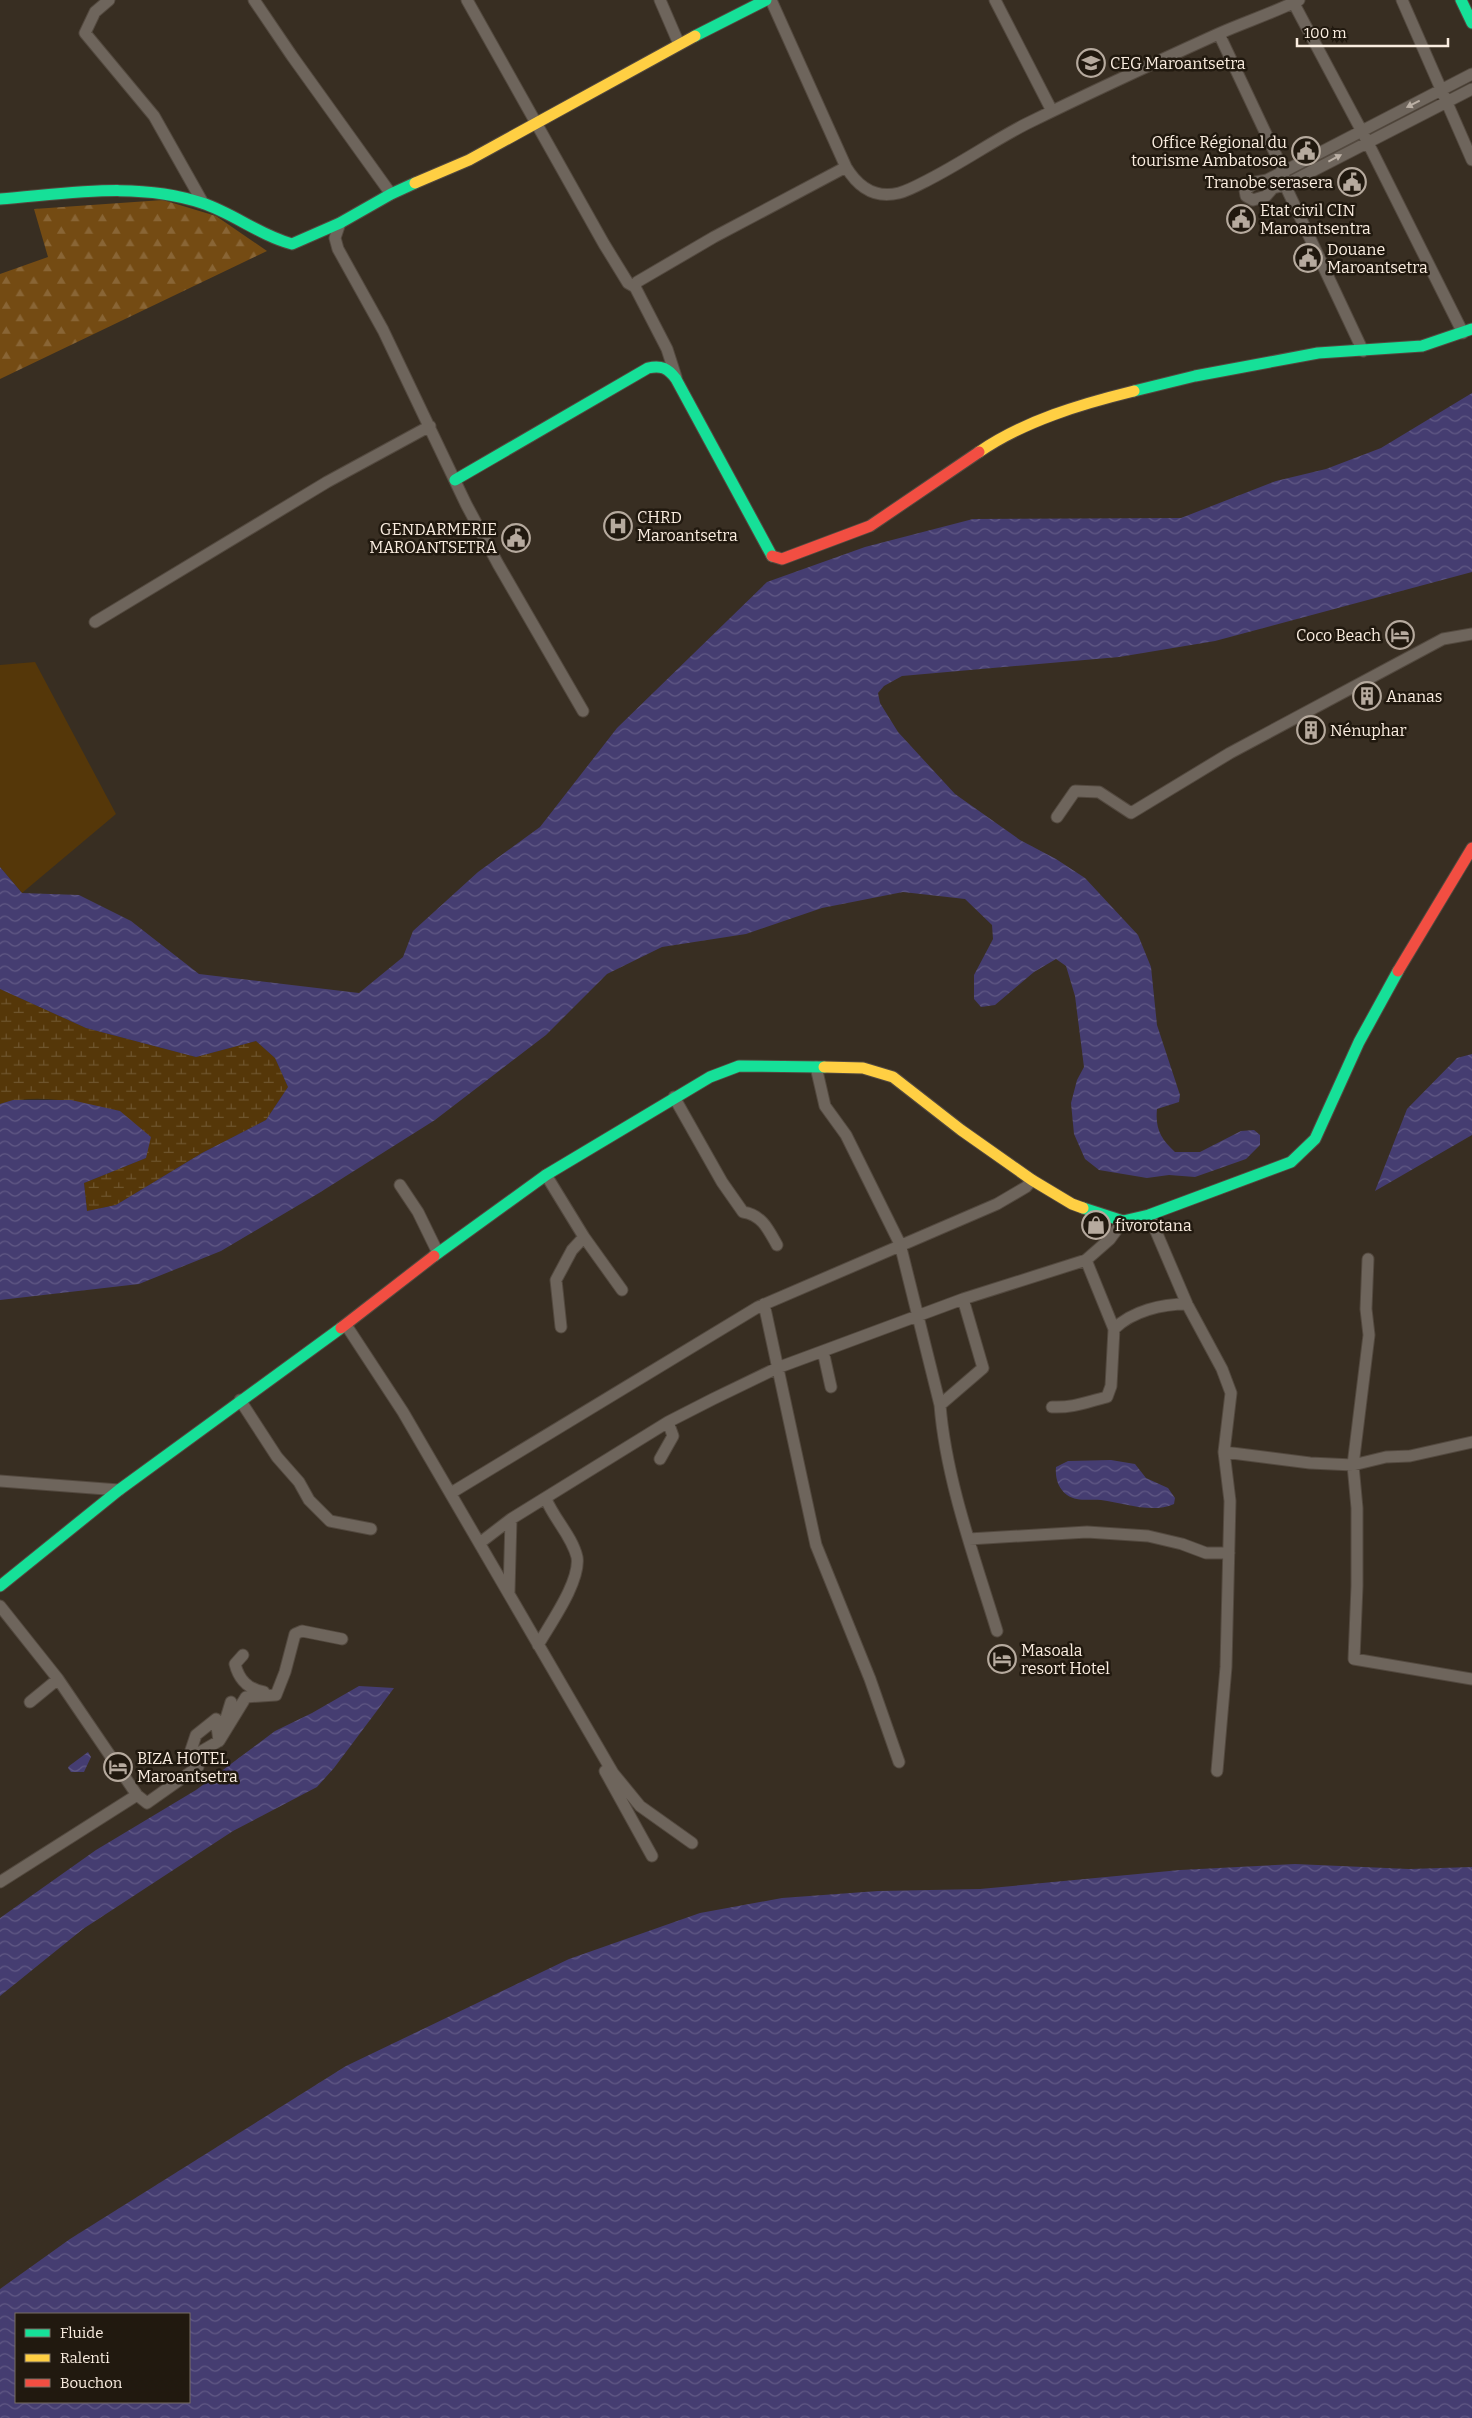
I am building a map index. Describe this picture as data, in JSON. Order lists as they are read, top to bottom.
{
  "places": {
    "school or university": ["CEG Maroantsetra"],
    "public building": [
      "Office Régional du tourisme Ambatosoa",
      "Tranobe serasera",
      "Etat civil CIN Maroantsentra",
      "Douane Maroantsetra",
      "GENDARMERIE MAROANTSETRA"
    ],
    "hospital": ["CHRD Maroantsetra"],
    "hotel": ["Coco Beach", "Masoala resort Hotel", "BIZA HOTEL Maroantsetra"],
    "building": ["Ananas", "Nénuphar"],
    "shop": ["fivorotana"]
  },
  "legend": ["Fluide", "Ralenti", "Bouchon"],
  "scale_bar": "100 m"
}
